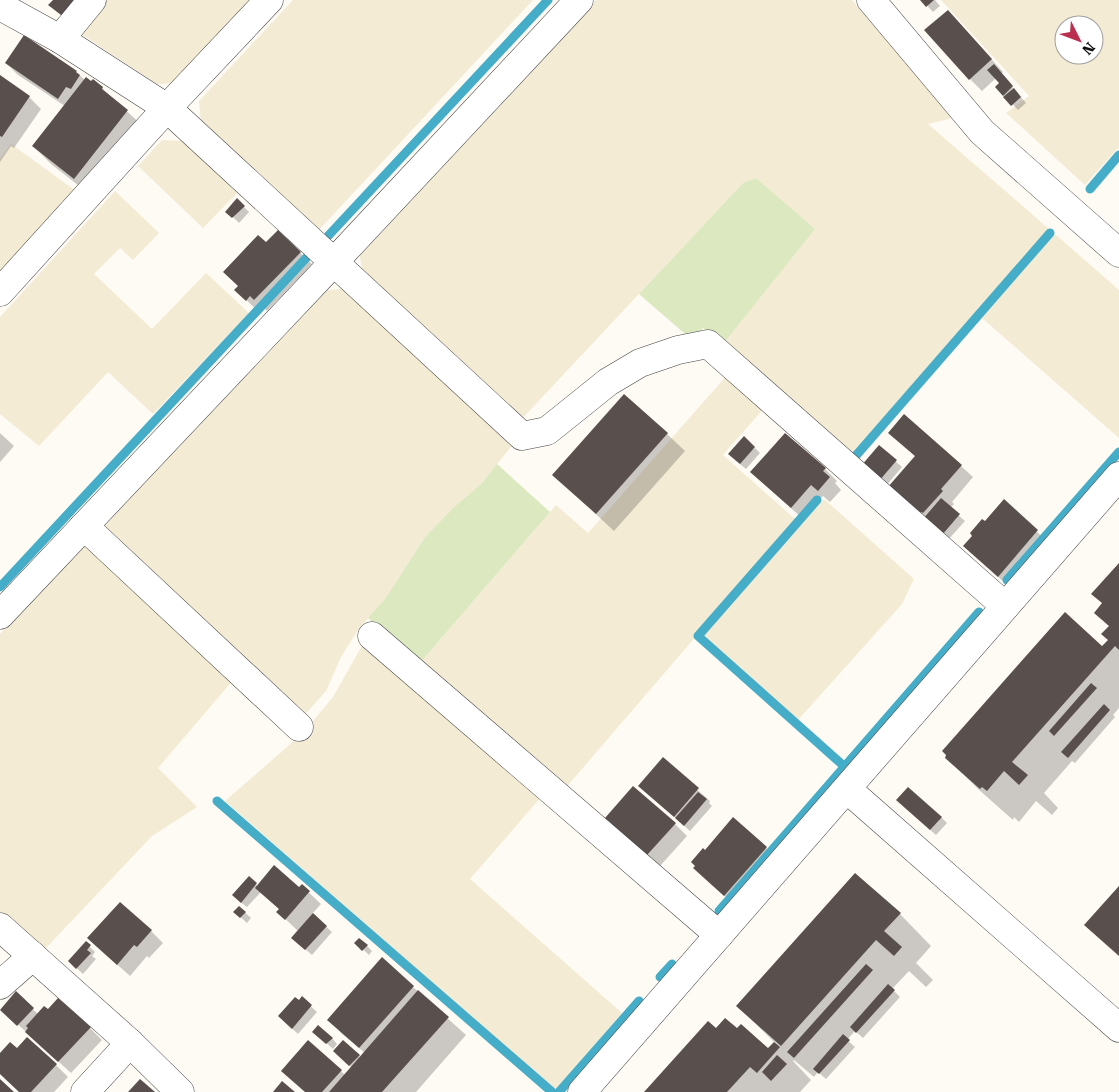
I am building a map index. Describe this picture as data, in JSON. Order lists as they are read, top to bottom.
{
  "north": "bottom right"
}
